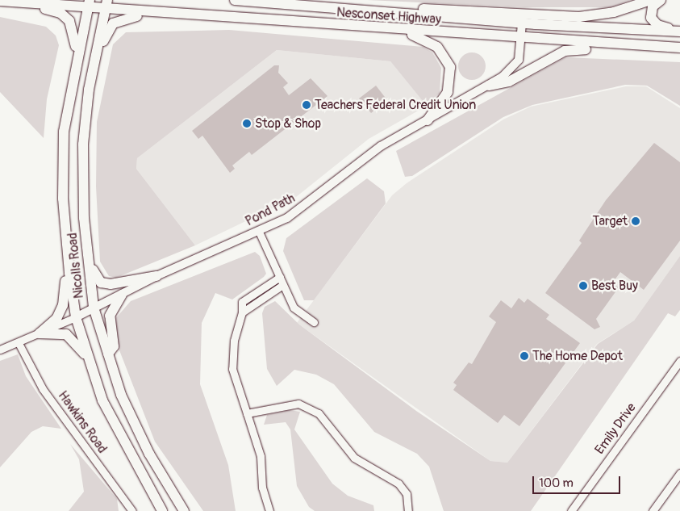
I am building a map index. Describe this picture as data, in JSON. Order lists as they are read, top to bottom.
{
  "streets": {
    "highway": ["Nesconset Highway", "Nicolls Road"],
    "main road": ["Pond Path"],
    "street": ["Hawkins Road", "Emily Drive"]
  },
  "crossings": [
    ["Nesconset Highway", "Pond Path"],
    ["Nesconset Highway", "Nicolls Road"],
    ["Pond Path", "Nicolls Road"],
    ["Pond Path", "Hawkins Road"]
  ],
  "places": [
    "Teachers Federal Credit Union",
    "Stop & Shop",
    "Target",
    "Best Buy",
    "The Home Depot"
  ],
  "scale_bar": "100 m"
}
